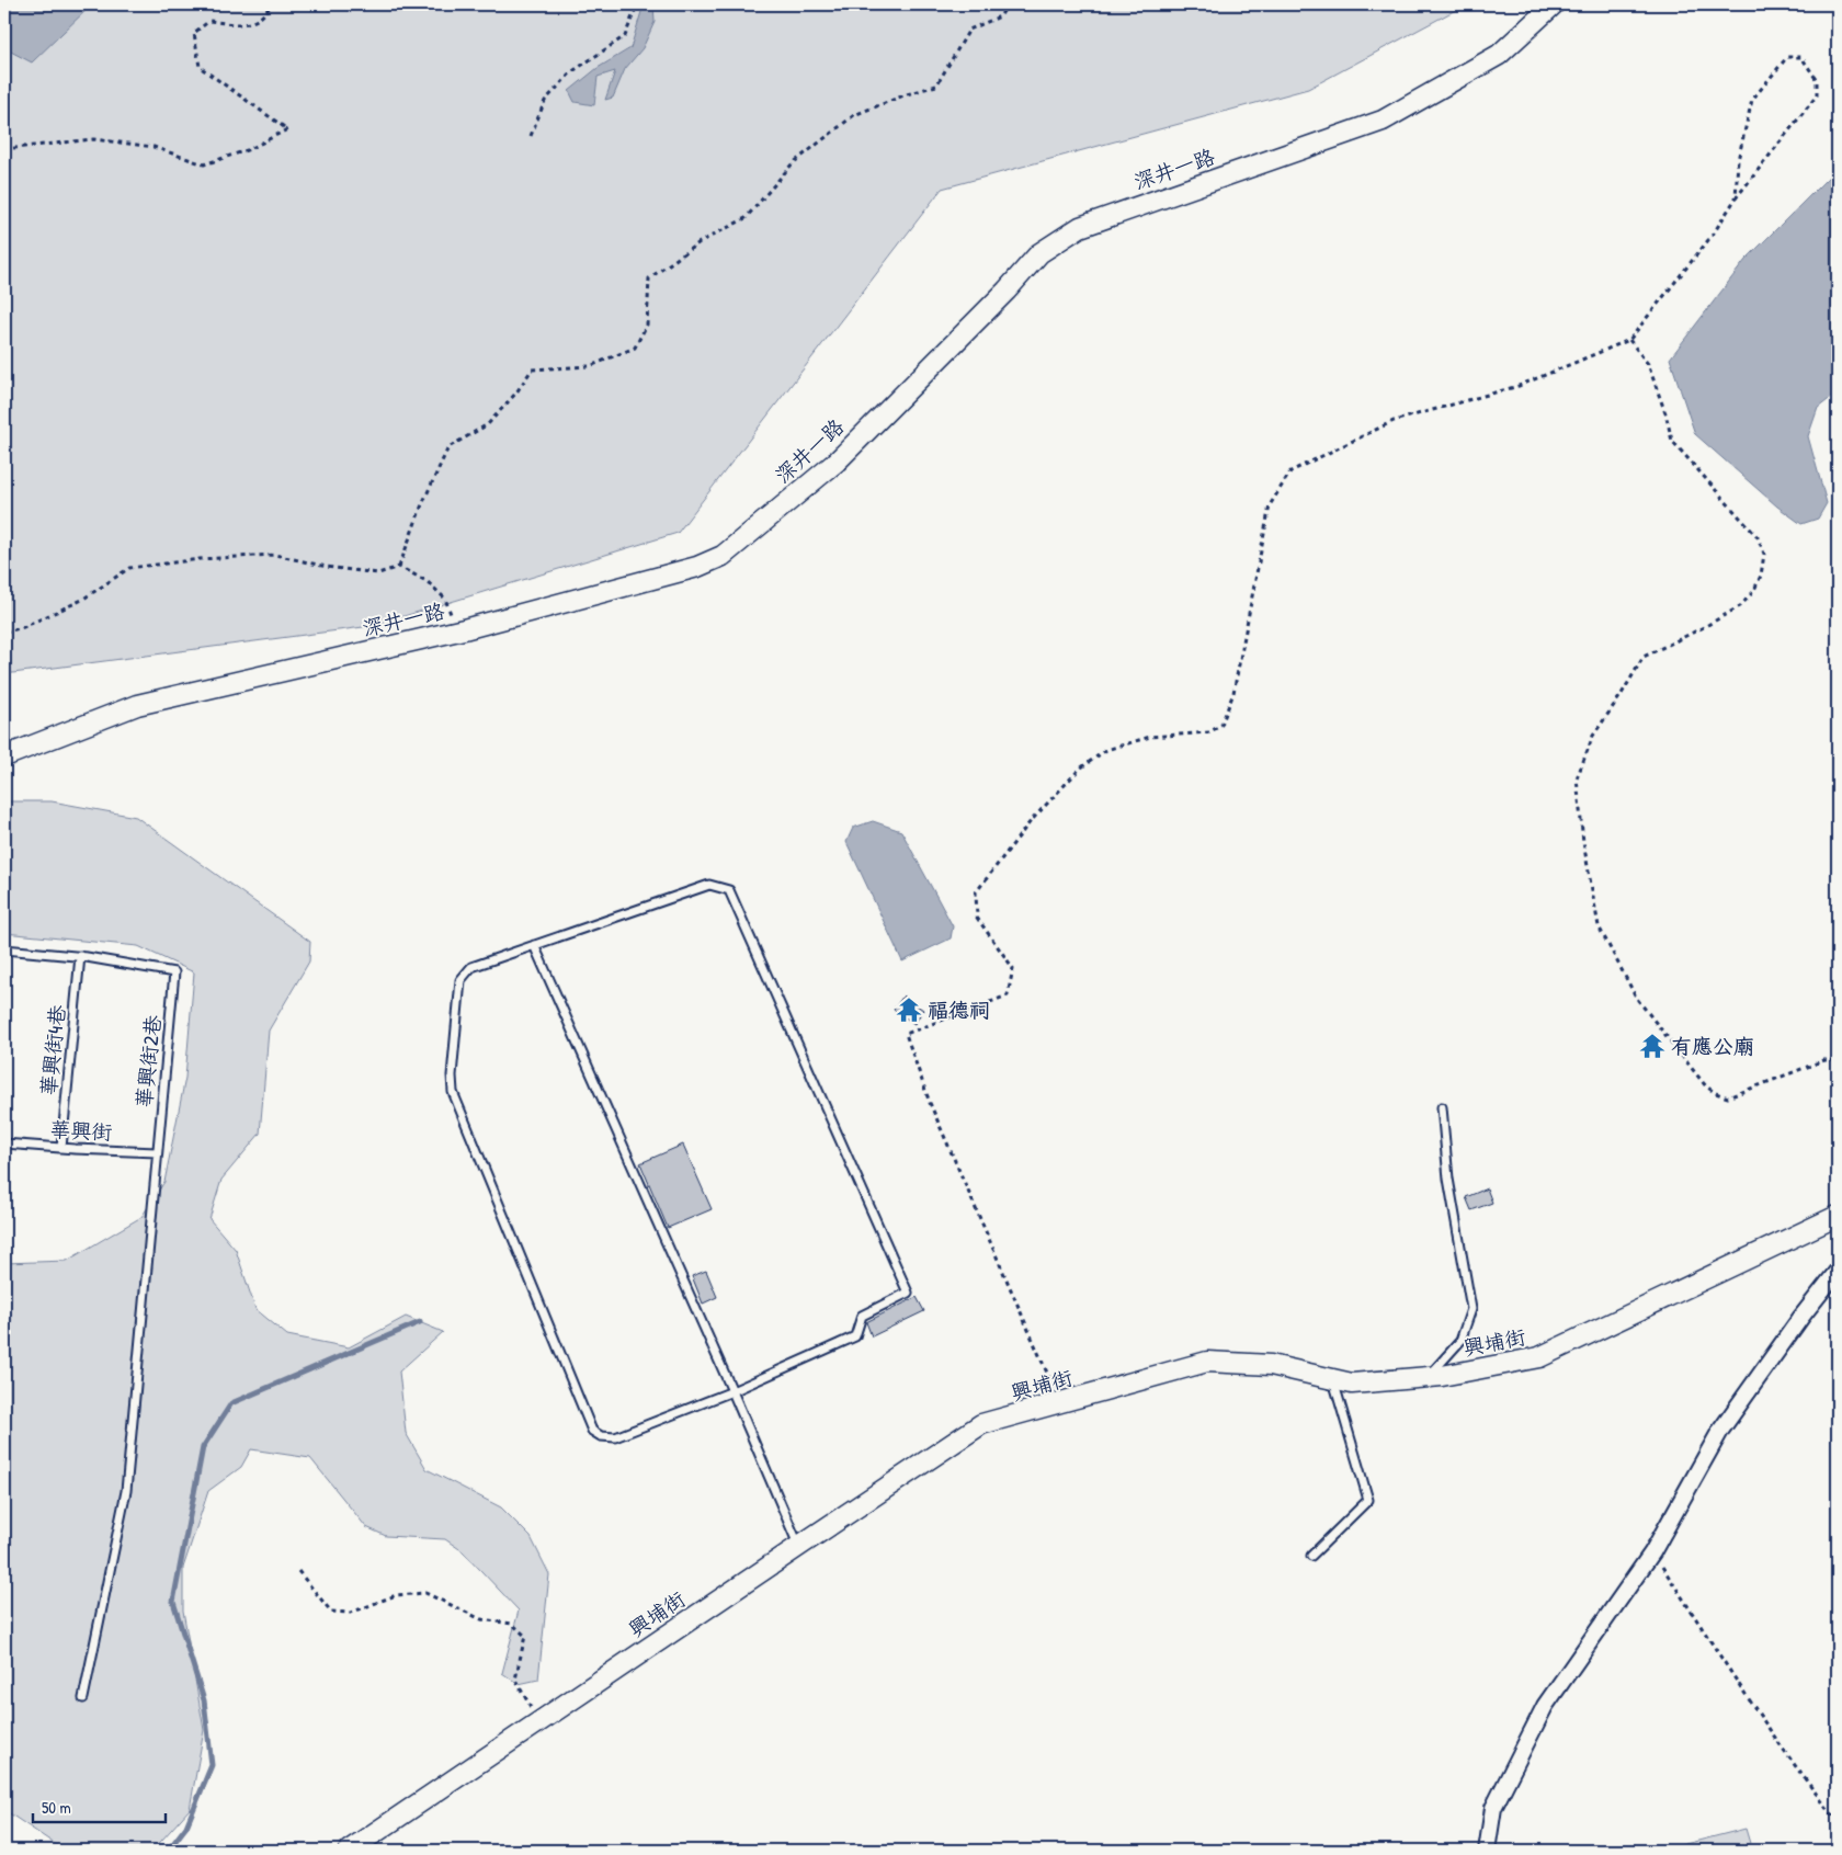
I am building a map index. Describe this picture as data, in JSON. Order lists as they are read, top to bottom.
{
  "streets": {
    "street": ["深井一路", "興埔街"],
    "lane": ["華興街4巷", "華興街2巷", "華興街"]
  },
  "crossings": [
    ["華興街4巷", "華興街2巷"],
    ["華興街4巷", "華興街"],
    ["華興街2巷", "華興街"]
  ],
  "places": {
    "temple": ["福德祠", "有應公廟"]
  },
  "scale_bar": "50 m"
}
